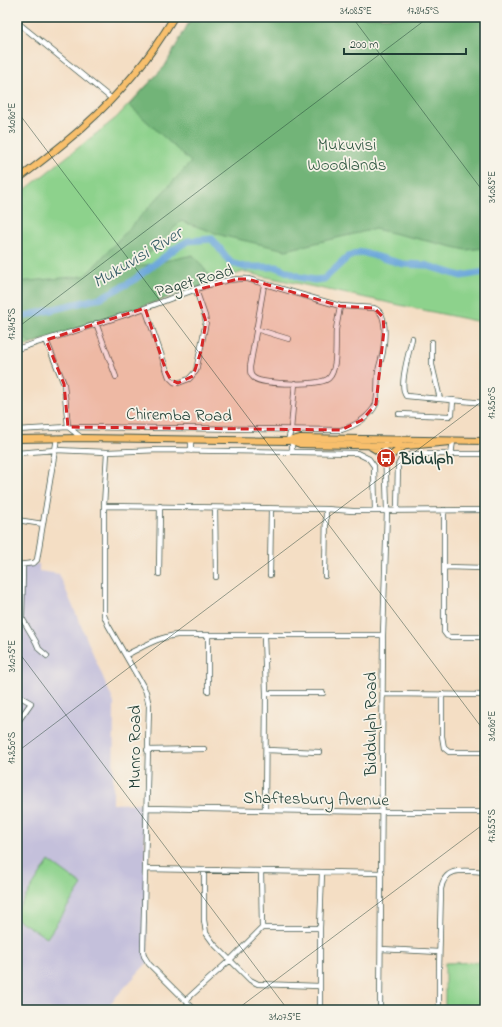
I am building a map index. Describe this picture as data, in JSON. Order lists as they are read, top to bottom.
{
  "streets": {
    "main road": ["Chiremba Road"],
    "street": [
      "Paget Road",
      "Biddulph Road",
      "Munro Road",
      "Shaftesbury Avenue"
    ]
  },
  "crossings": [
    ["Paget Road", "Chiremba Road"],
    ["Chiremba Road", "Biddulph Road"],
    ["Biddulph Road", "Shaftesbury Avenue"],
    ["Munro Road", "Shaftesbury Avenue"]
  ],
  "water": ["Mukuvisi River"],
  "parks": ["Mukuvisi Woodlands"],
  "places": {
    "bus stop": ["Bidulph"]
  },
  "scale_bar": "200 m",
  "coordinates": [
    "31.085°E",
    "17.845°S",
    "31.080°E",
    "17.850°S",
    "31.075°E",
    "17.855°S"
  ]
}
